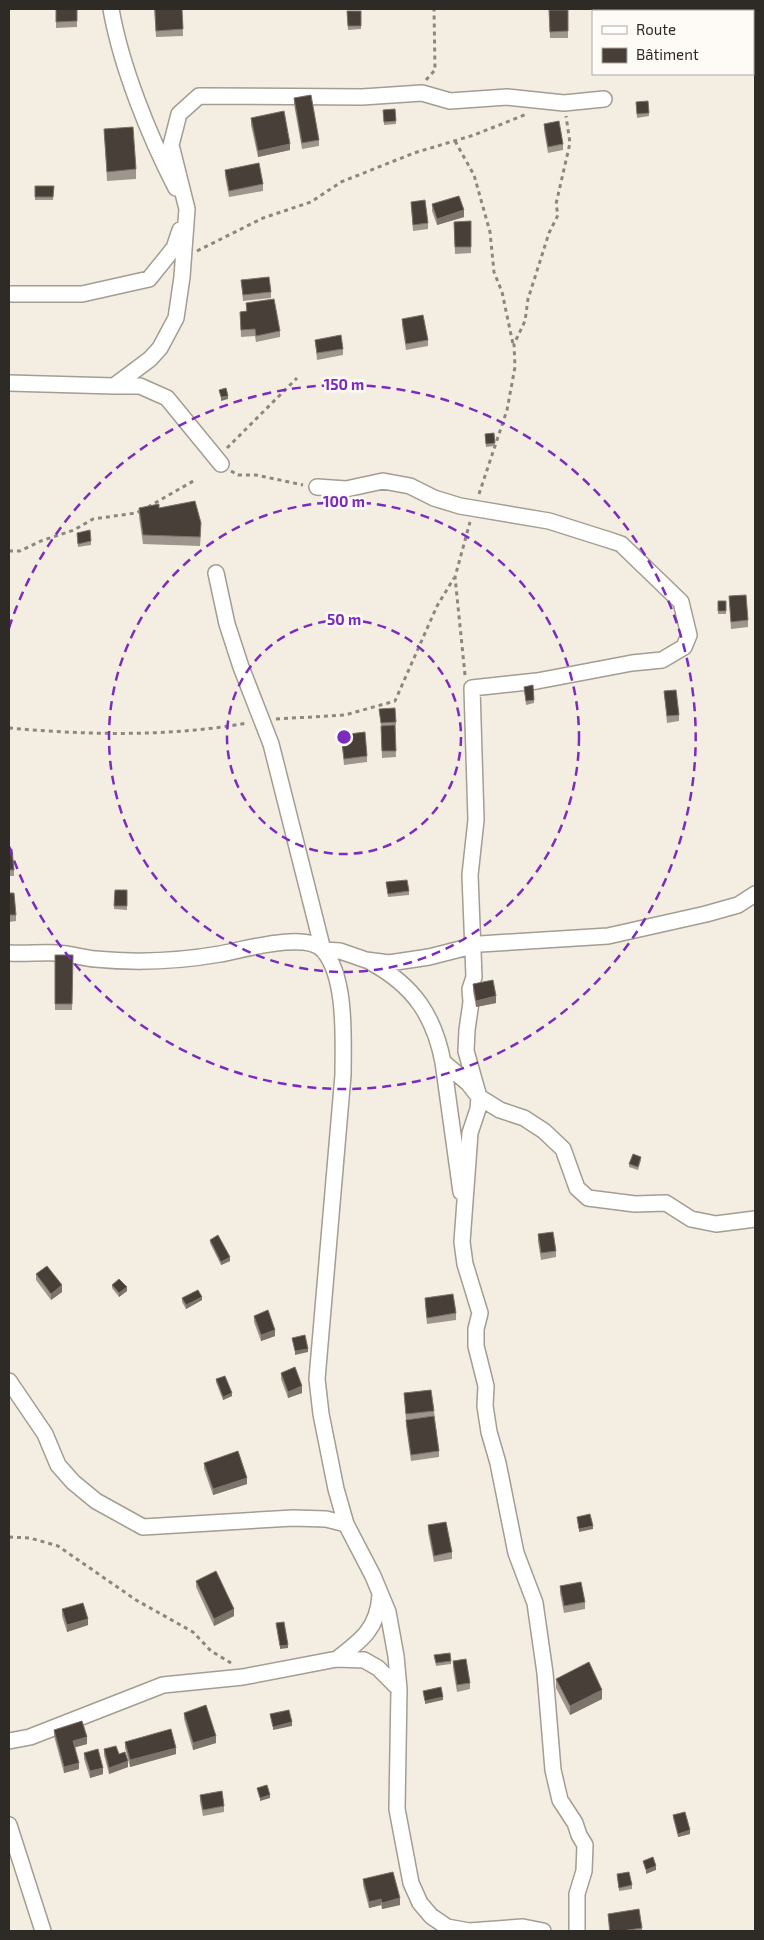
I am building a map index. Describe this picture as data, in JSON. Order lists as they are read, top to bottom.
{
  "legend": ["Route", "Bâtiment"],
  "rings": ["150 m", "100 m", "50 m"]
}
